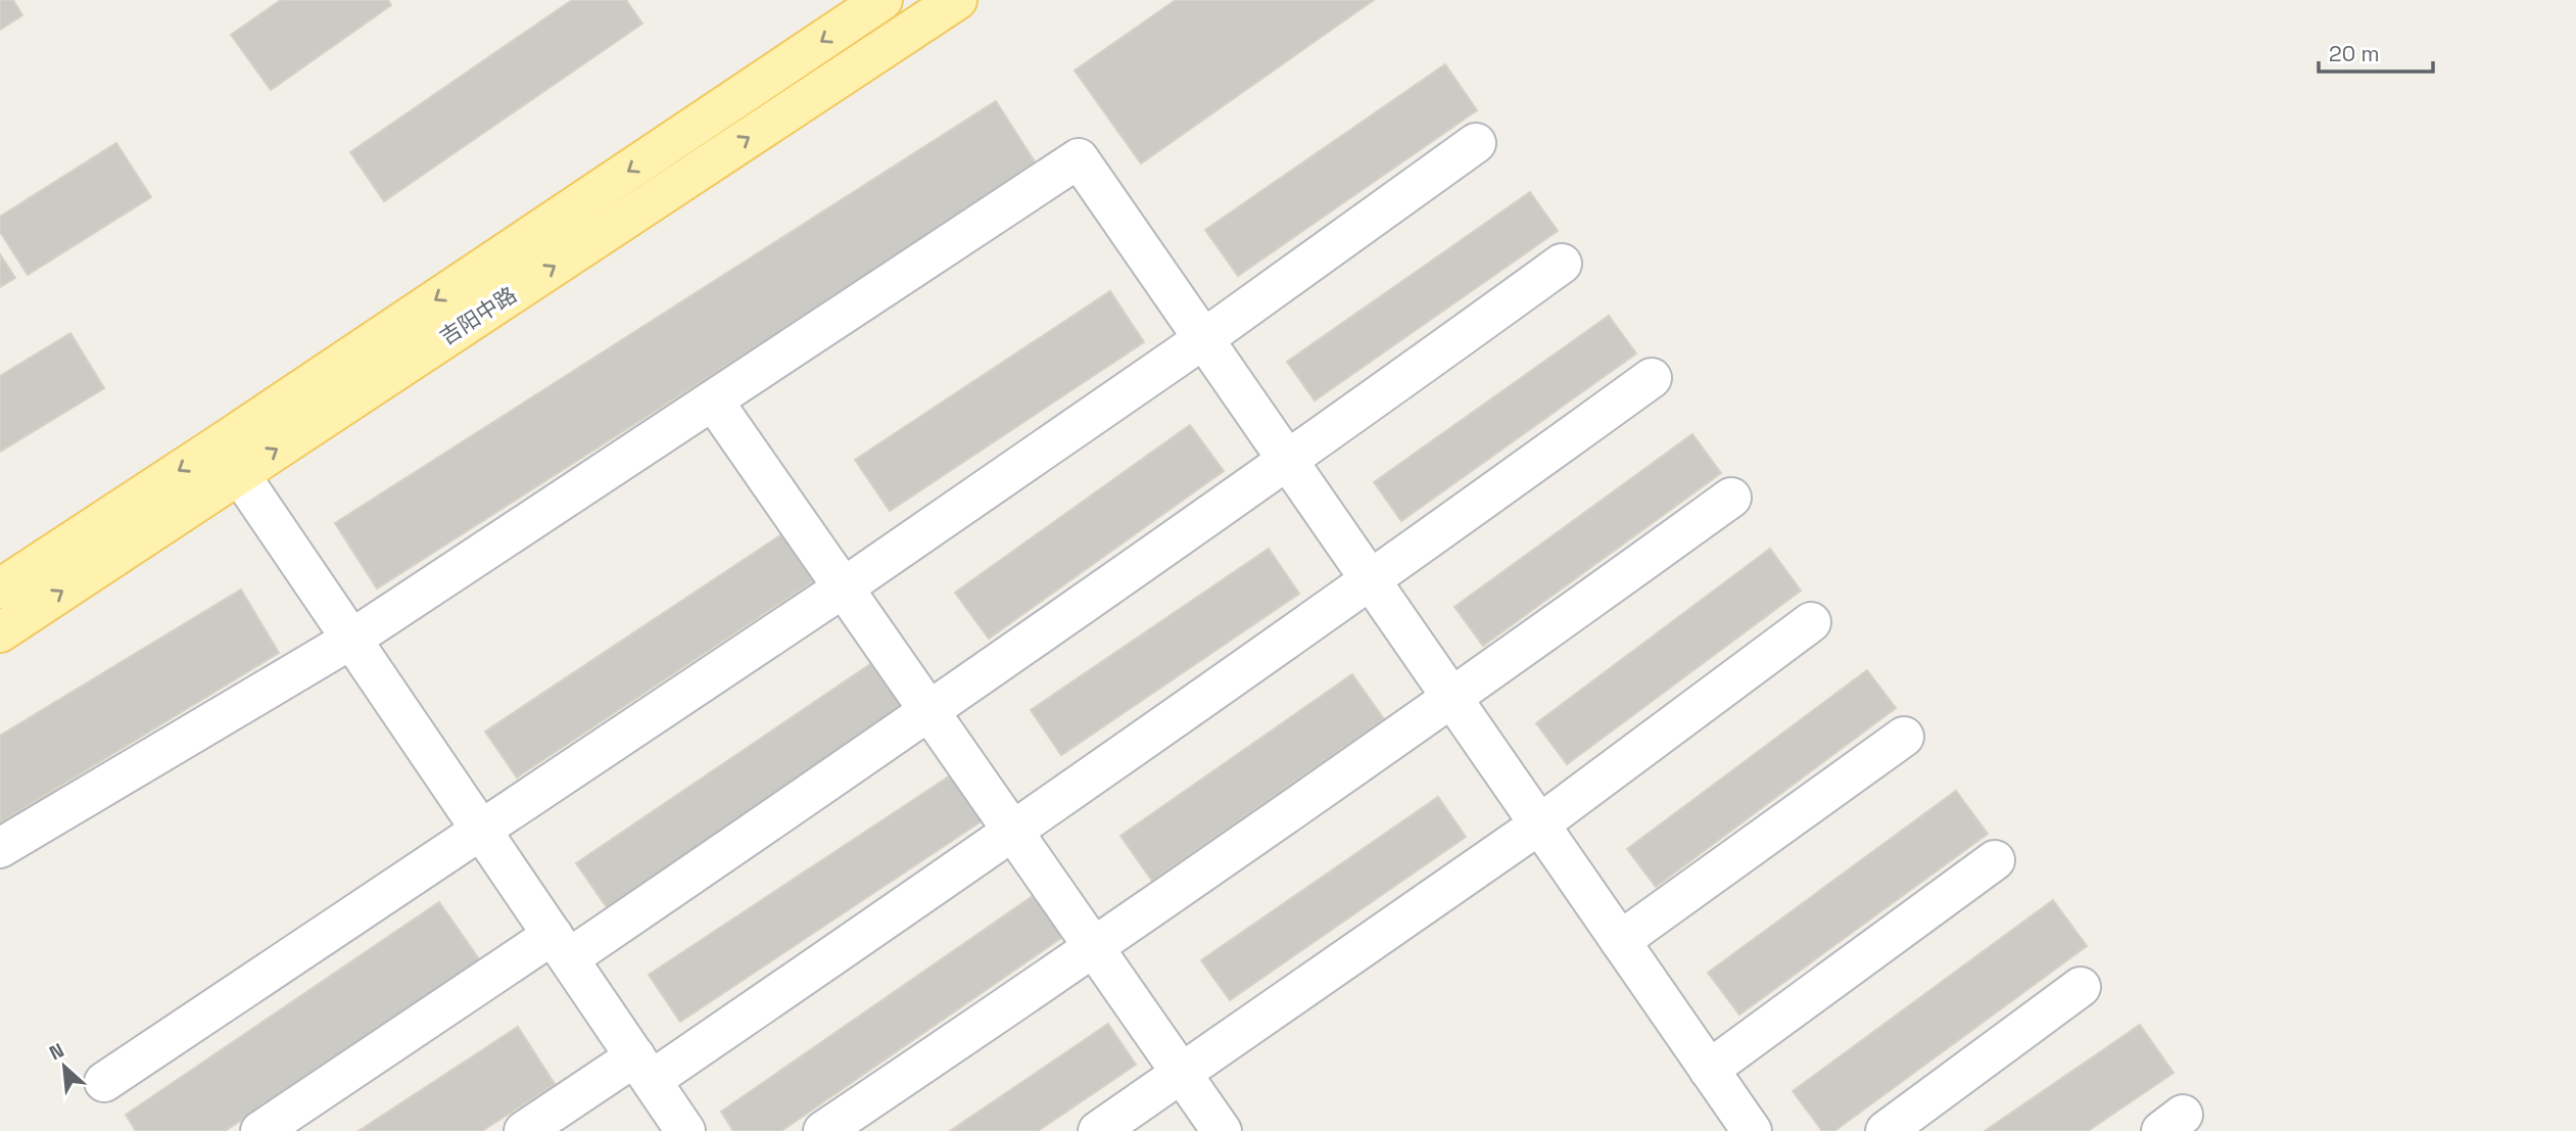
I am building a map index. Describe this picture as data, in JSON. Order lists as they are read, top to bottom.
{
  "streets": {
    "main road": ["吉阳中路"]
  },
  "scale_bar": "20 m",
  "north": "top left"
}
